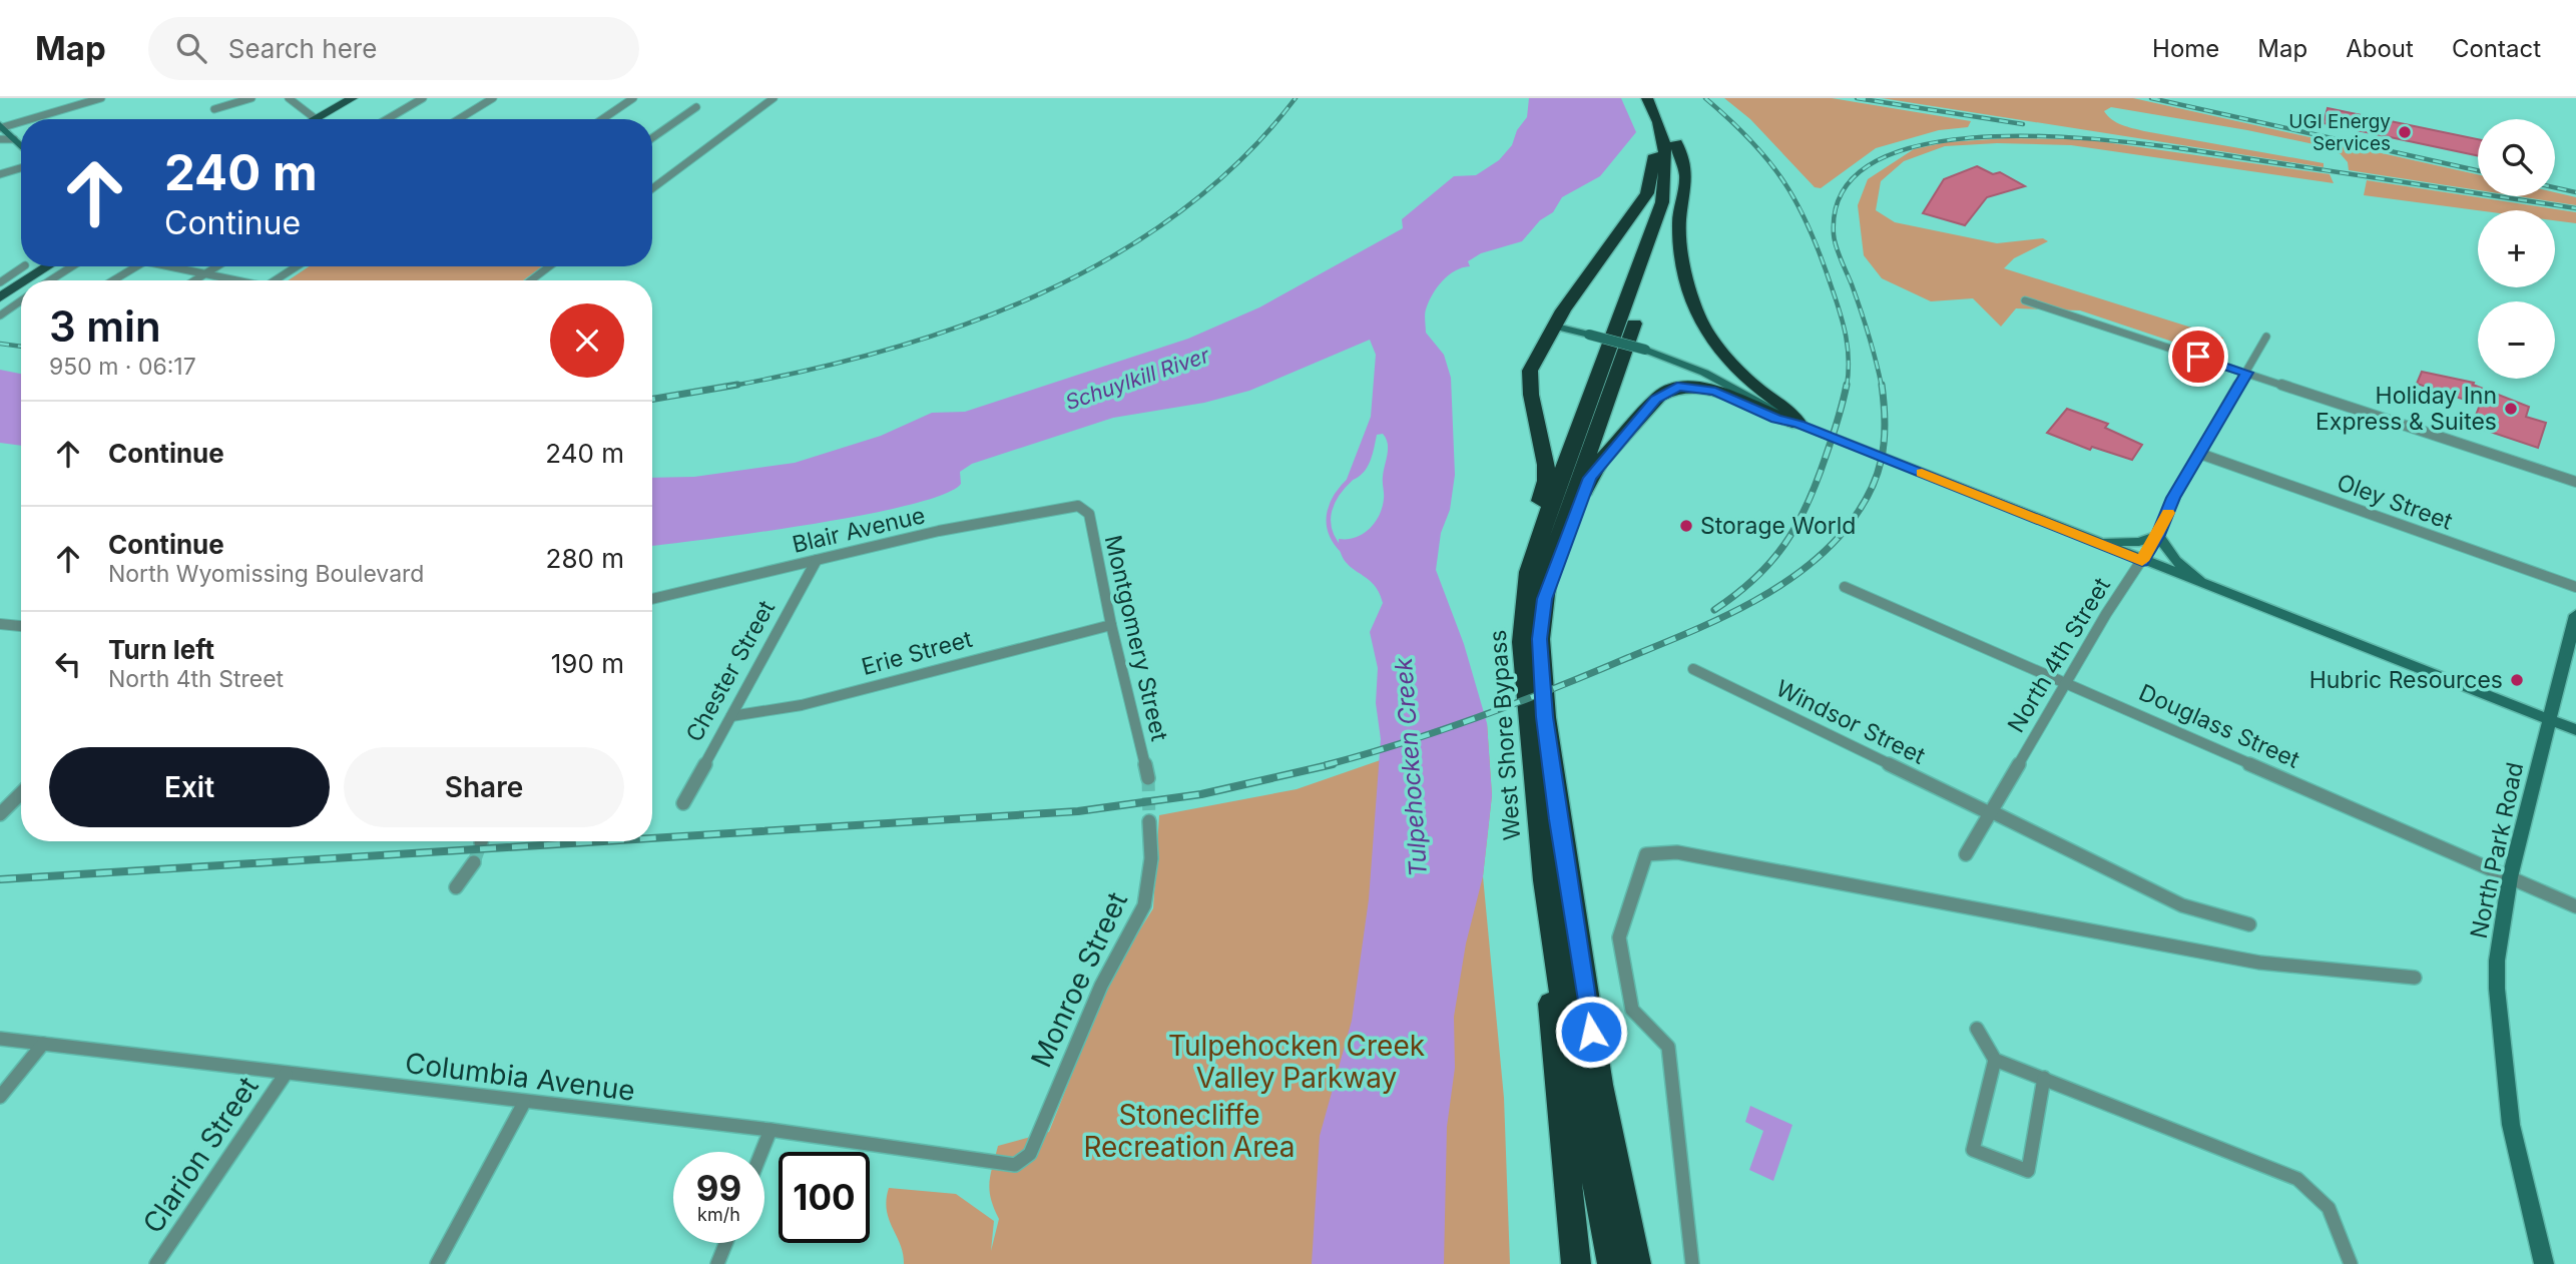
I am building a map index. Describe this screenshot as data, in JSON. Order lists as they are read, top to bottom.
{
  "streets": {
    "highway": ["West Shore Bypass"],
    "street": [
      "Oley Street",
      "Blair Avenue",
      "Montgomery Street",
      "Erie Street",
      "North 4th Street",
      "Chester Street",
      "Windsor Street",
      "Douglass Street",
      "North Park Road",
      "Monroe Street",
      "Columbia Avenue",
      "Clarion Street"
    ]
  },
  "crossings": [
    ["Oley Street", "North 4th Street"],
    ["Blair Avenue", "Montgomery Street"],
    ["Blair Avenue", "Chester Street"],
    ["Montgomery Street", "Erie Street"],
    ["Erie Street", "Chester Street"],
    ["North 4th Street", "Windsor Street"],
    ["North 4th Street", "Douglass Street"],
    ["Douglass Street", "North Park Road"],
    ["Monroe Street", "Columbia Avenue"],
    ["Columbia Avenue", "Clarion Street"]
  ],
  "water": ["Schuylkill River", "Tulpehocken Creek"],
  "parks": ["Tulpehocken Creek Valley Parkway", "Stonecliffe Recreation Area"],
  "places": [
    "UGI Energy Services",
    "Holiday Inn Express & Suites",
    "Storage World",
    "Hubric Resources"
  ],
  "page": {
    "header": "Map",
    "search": "Search here",
    "nav": [
      "Home",
      "Map",
      "About",
      "Contact"
    ],
    "map_buttons": ["+", "−"],
    "turn": ["240 m", "Continue"],
    "heading": ["3 min", "950 m · 06:17"],
    "list": [
      {
        "name": "Continue",
        "value": "240 m"
      },
      {
        "name": "Continue",
        "note": "North Wyomissing Boulevard",
        "value": "280 m"
      },
      {
        "name": "Turn left",
        "note": "North 4th Street",
        "value": "190 m"
      }
    ],
    "buttons": ["Exit", "Share"],
    "speed": "99 km/h",
    "limit": "100"
  }
}
